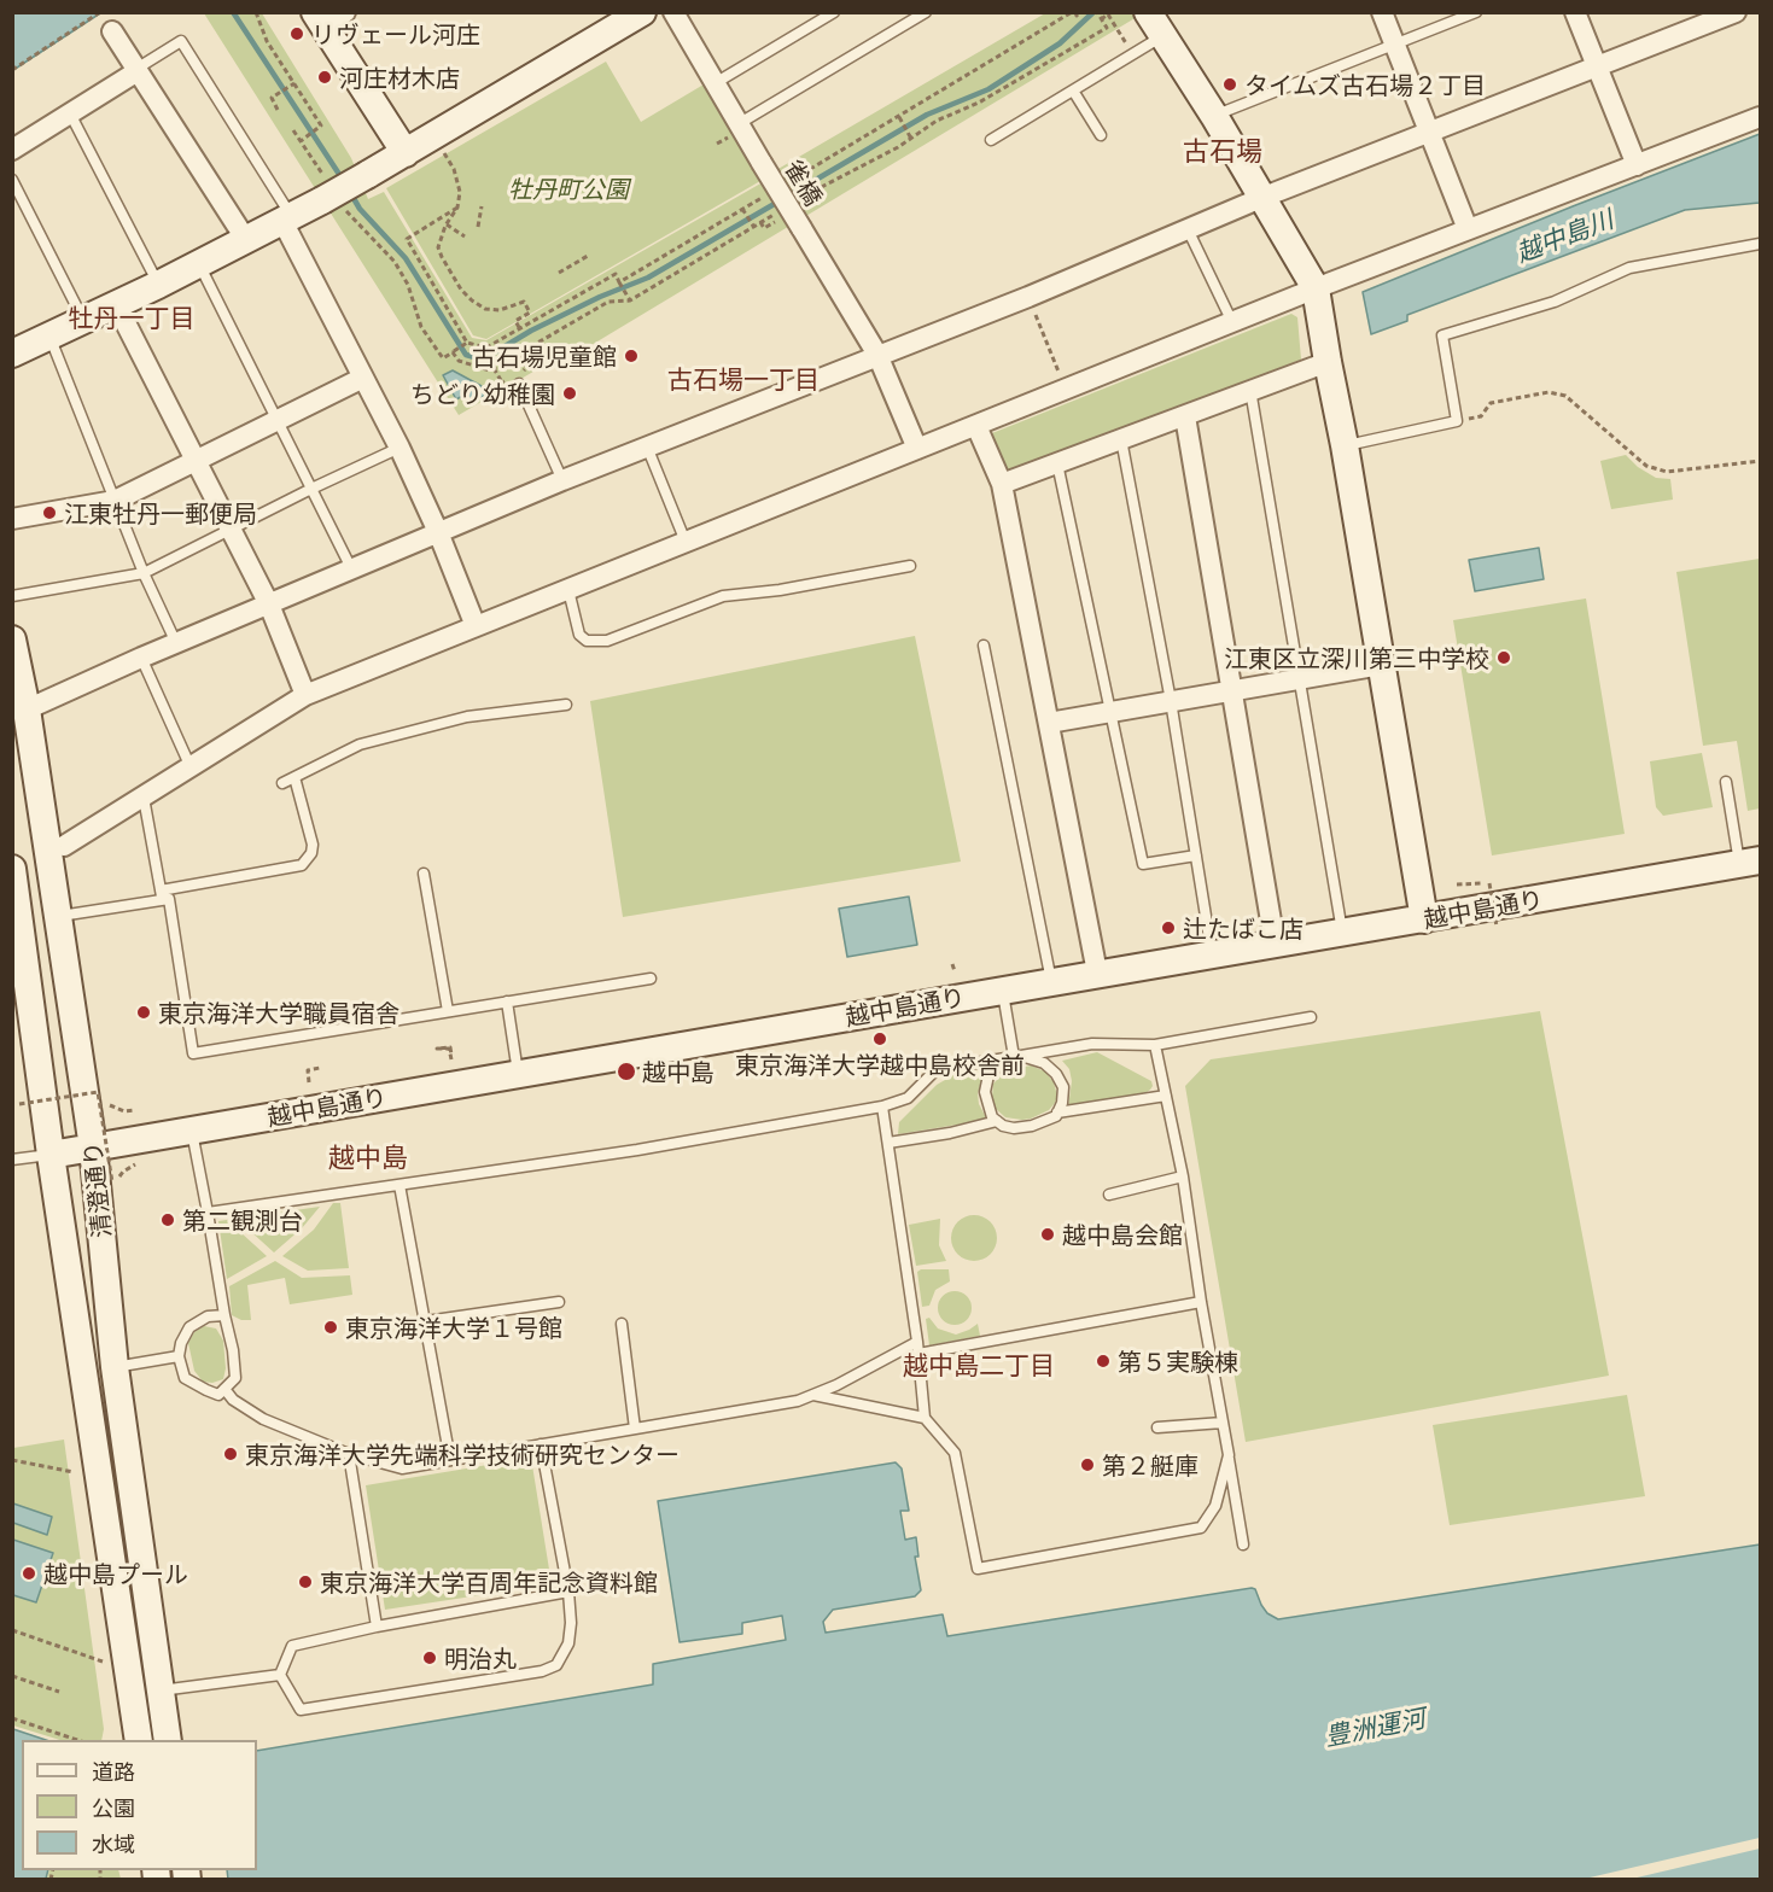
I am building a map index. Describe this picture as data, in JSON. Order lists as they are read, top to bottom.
{
  "streets": {
    "street": ["雀橋", "越中島通り", "清澄通り"]
  },
  "crossings": [
    ["越中島通り", "清澄通り"]
  ],
  "districts": [
    "古石場",
    "牡丹一丁目",
    "古石場一丁目",
    "越中島",
    "越中島二丁目"
  ],
  "water": ["越中島川", "豊洲運河"],
  "parks": ["牡丹町公園"],
  "places": [
    "リヴェール河庄",
    "河庄材木店",
    "タイムズ古石場２丁目",
    "古石場児童館",
    "ちどり幼稚園",
    "江東牡丹一郵便局",
    "江東区立深川第三中学校",
    "辻たばこ店",
    "東京海洋大学職員宿舎",
    "東京海洋大学越中島校舎前",
    "越中島",
    "第二観測台",
    "越中島会館",
    "東京海洋大学１号館",
    "第５実験棟",
    "東京海洋大学先端科学技術研究センター",
    "第２艇庫",
    "越中島プール",
    "東京海洋大学百周年記念資料館",
    "明治丸"
  ],
  "legend": ["道路", "公園", "水域"]
}
